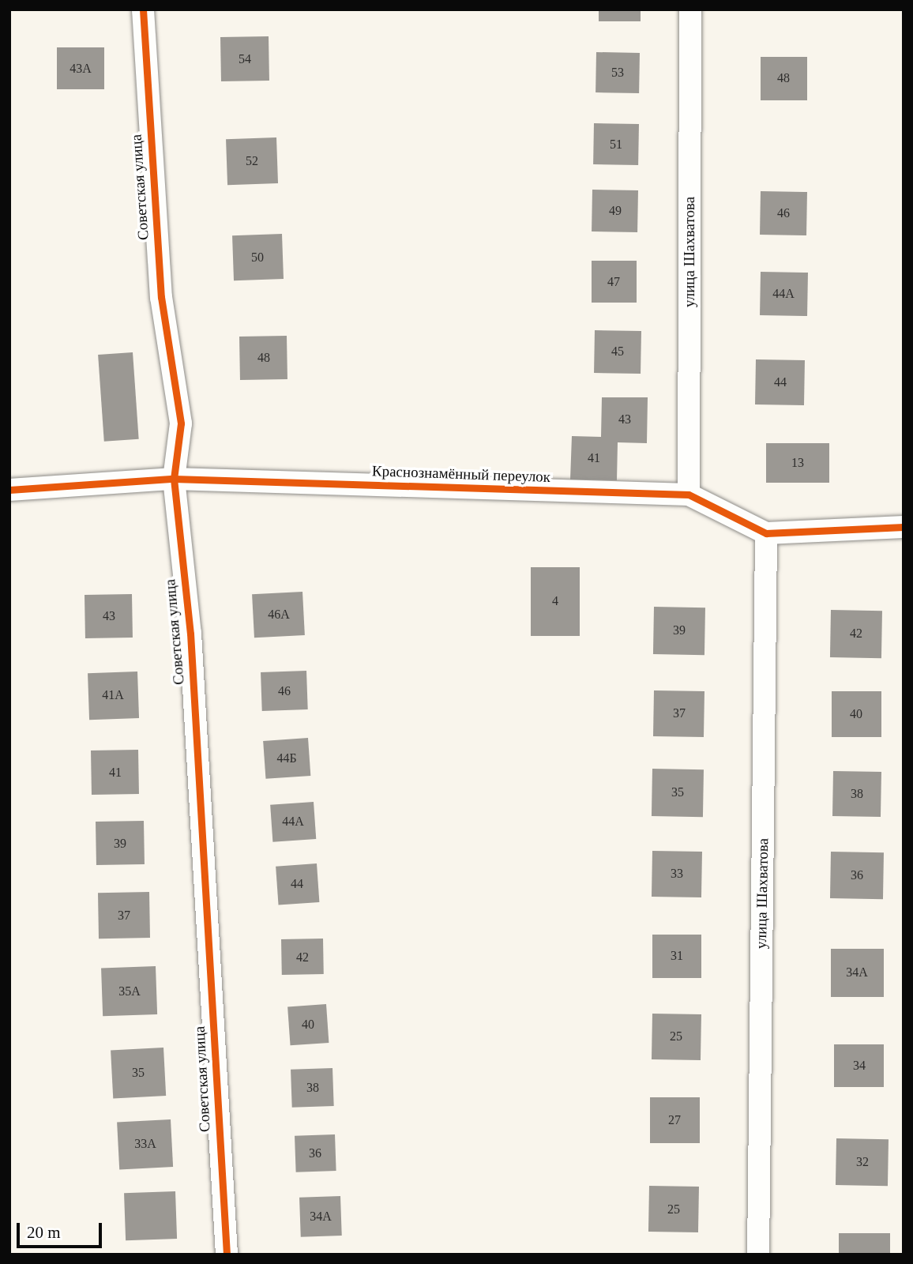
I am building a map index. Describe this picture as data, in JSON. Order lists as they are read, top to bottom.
{
  "streets": {
    "street": ["Советская улица", "улица Шахватова", "Краснознамённый переулок"]
  },
  "crossings": [
    ["Советская улица", "Краснознамённый переулок"],
    ["улица Шахватова", "Краснознамённый переулок"]
  ],
  "house_numbers": [
    "54",
    "43А",
    "53",
    "48",
    "51",
    "52",
    "49",
    "46",
    "50",
    "47",
    "44А",
    "45",
    "48",
    "44",
    "43",
    "41",
    "13",
    "4",
    "46А",
    "43",
    "39",
    "42",
    "46",
    "41А",
    "37",
    "40",
    "44Б",
    "41",
    "35",
    "38",
    "44А",
    "39",
    "33",
    "36",
    "44",
    "37",
    "31",
    "42",
    "34А",
    "35А",
    "40",
    "25",
    "34",
    "35",
    "38",
    "27",
    "33А",
    "36",
    "32",
    "25",
    "34А"
  ],
  "scale_bar": "20 m"
}
